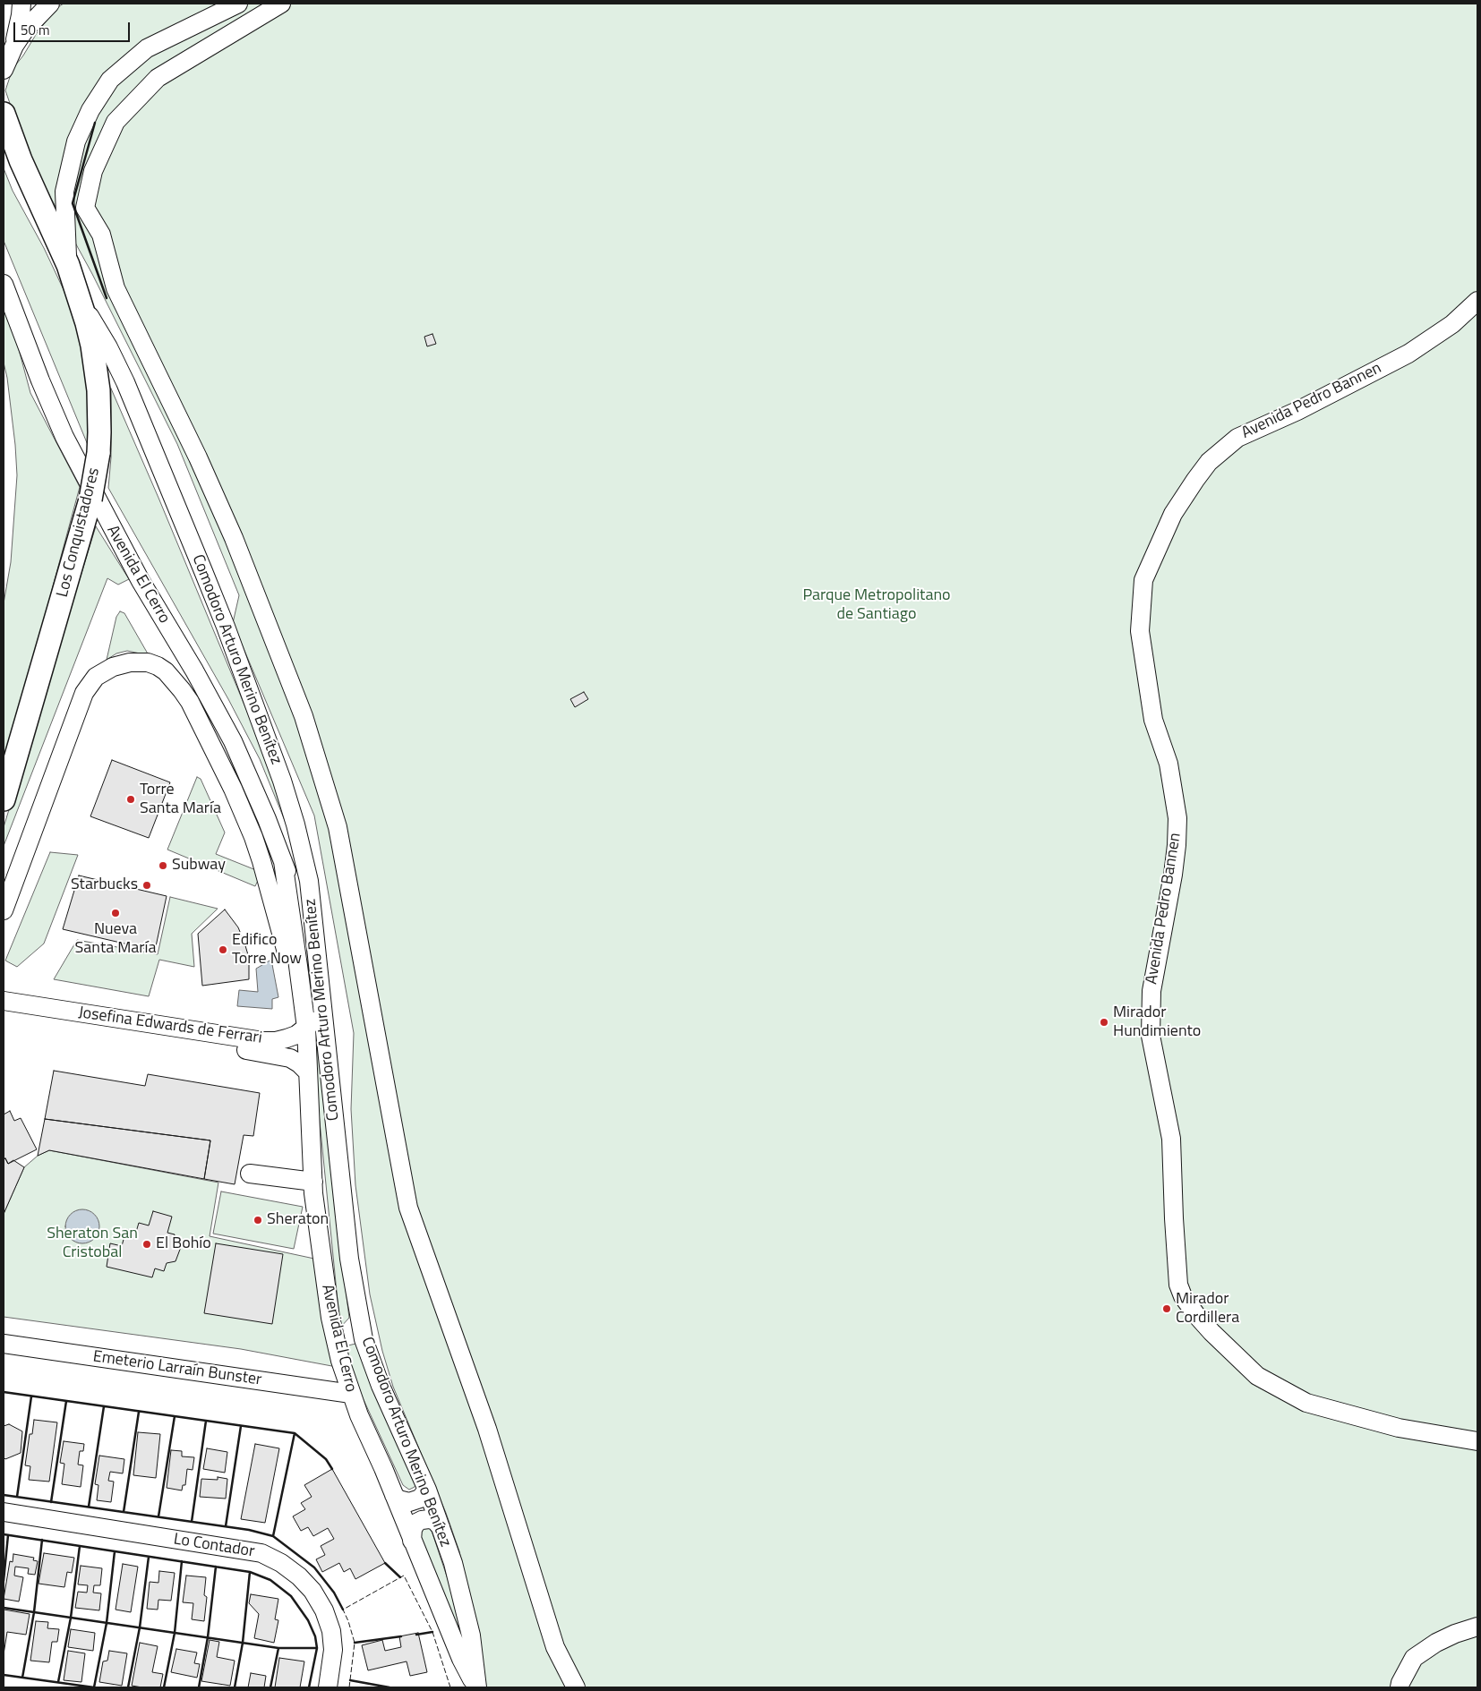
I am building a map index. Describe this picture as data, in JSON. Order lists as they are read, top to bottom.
{
  "streets": {
    "main road": ["Los Conquistadores"],
    "street": [
      "Avenida Pedro Bannen",
      "Avenida El Cerro",
      "Comodoro Arturo Merino Benítez",
      "Josefina Edwards de Ferrari",
      "Emeterio Larraín Bunster",
      "Lo Contador"
    ]
  },
  "crossings": [
    ["Los Conquistadores", "Comodoro Arturo Merino Benítez"],
    ["Avenida El Cerro", "Comodoro Arturo Merino Benítez"],
    ["Avenida El Cerro", "Josefina Edwards de Ferrari"],
    ["Avenida El Cerro", "Emeterio Larraín Bunster"],
    ["Comodoro Arturo Merino Benítez", "Josefina Edwards de Ferrari"]
  ],
  "parks": ["Parque Metropolitano de Santiago", "Sheraton San Cristobal"],
  "places": [
    "Torre Santa María",
    "Subway",
    "Starbucks",
    "Nueva Santa María",
    "Edifico Torre Now",
    "Mirador Hundimiento",
    "Sheraton",
    "El Bohío",
    "Mirador Cordillera"
  ],
  "scale_bar": "50 m"
}
